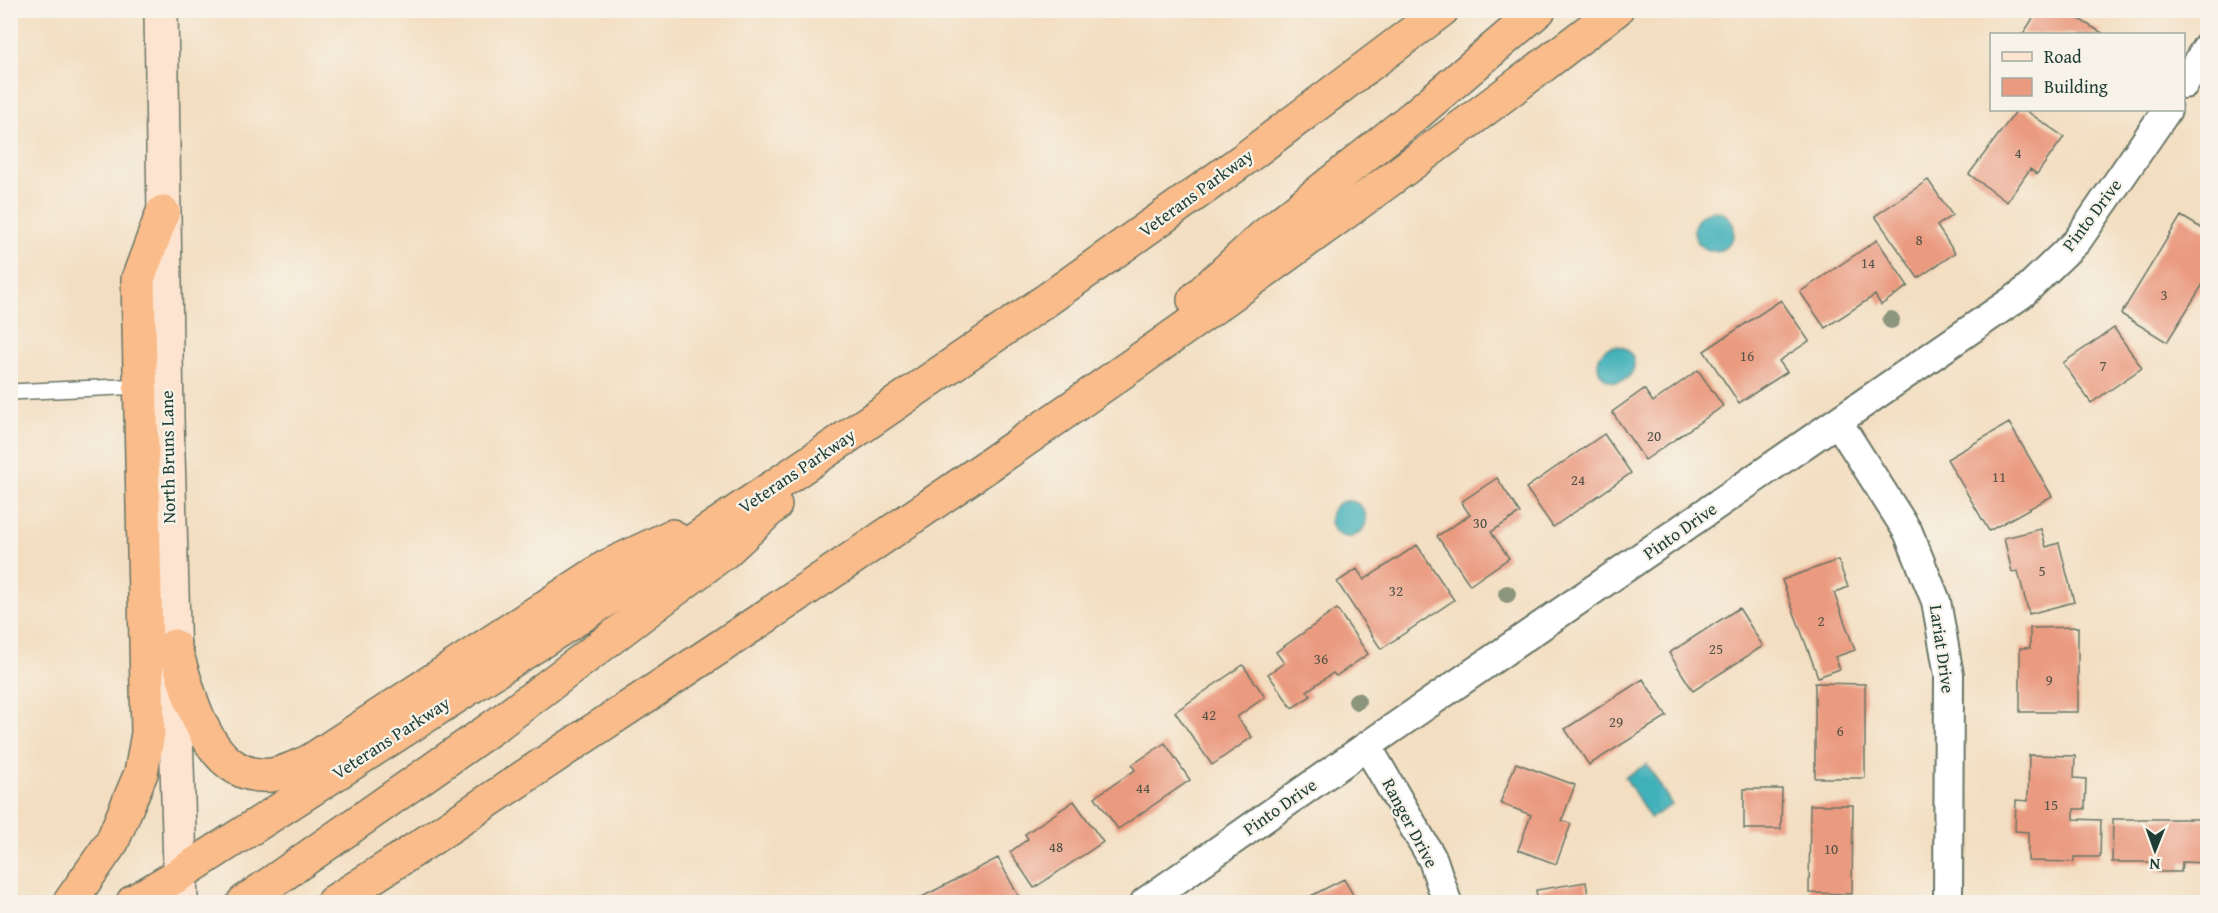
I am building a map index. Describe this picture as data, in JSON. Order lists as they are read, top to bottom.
{
  "streets": {
    "highway": ["Veterans Parkway"],
    "main road": ["North Bruns Lane"],
    "street": ["Pinto Drive", "Lariat Drive", "Ranger Drive"]
  },
  "crossings": [
    ["Veterans Parkway", "North Bruns Lane"],
    ["Pinto Drive", "Lariat Drive"],
    ["Pinto Drive", "Ranger Drive"]
  ],
  "house_numbers": [
    "4",
    "8",
    "14",
    "3",
    "16",
    "7",
    "20",
    "11",
    "24",
    "30",
    "5",
    "32",
    "2",
    "25",
    "36",
    "9",
    "42",
    "29",
    "6",
    "44",
    "15",
    "48",
    "10"
  ],
  "legend": ["Road", "Building"],
  "north": "bottom"
}
